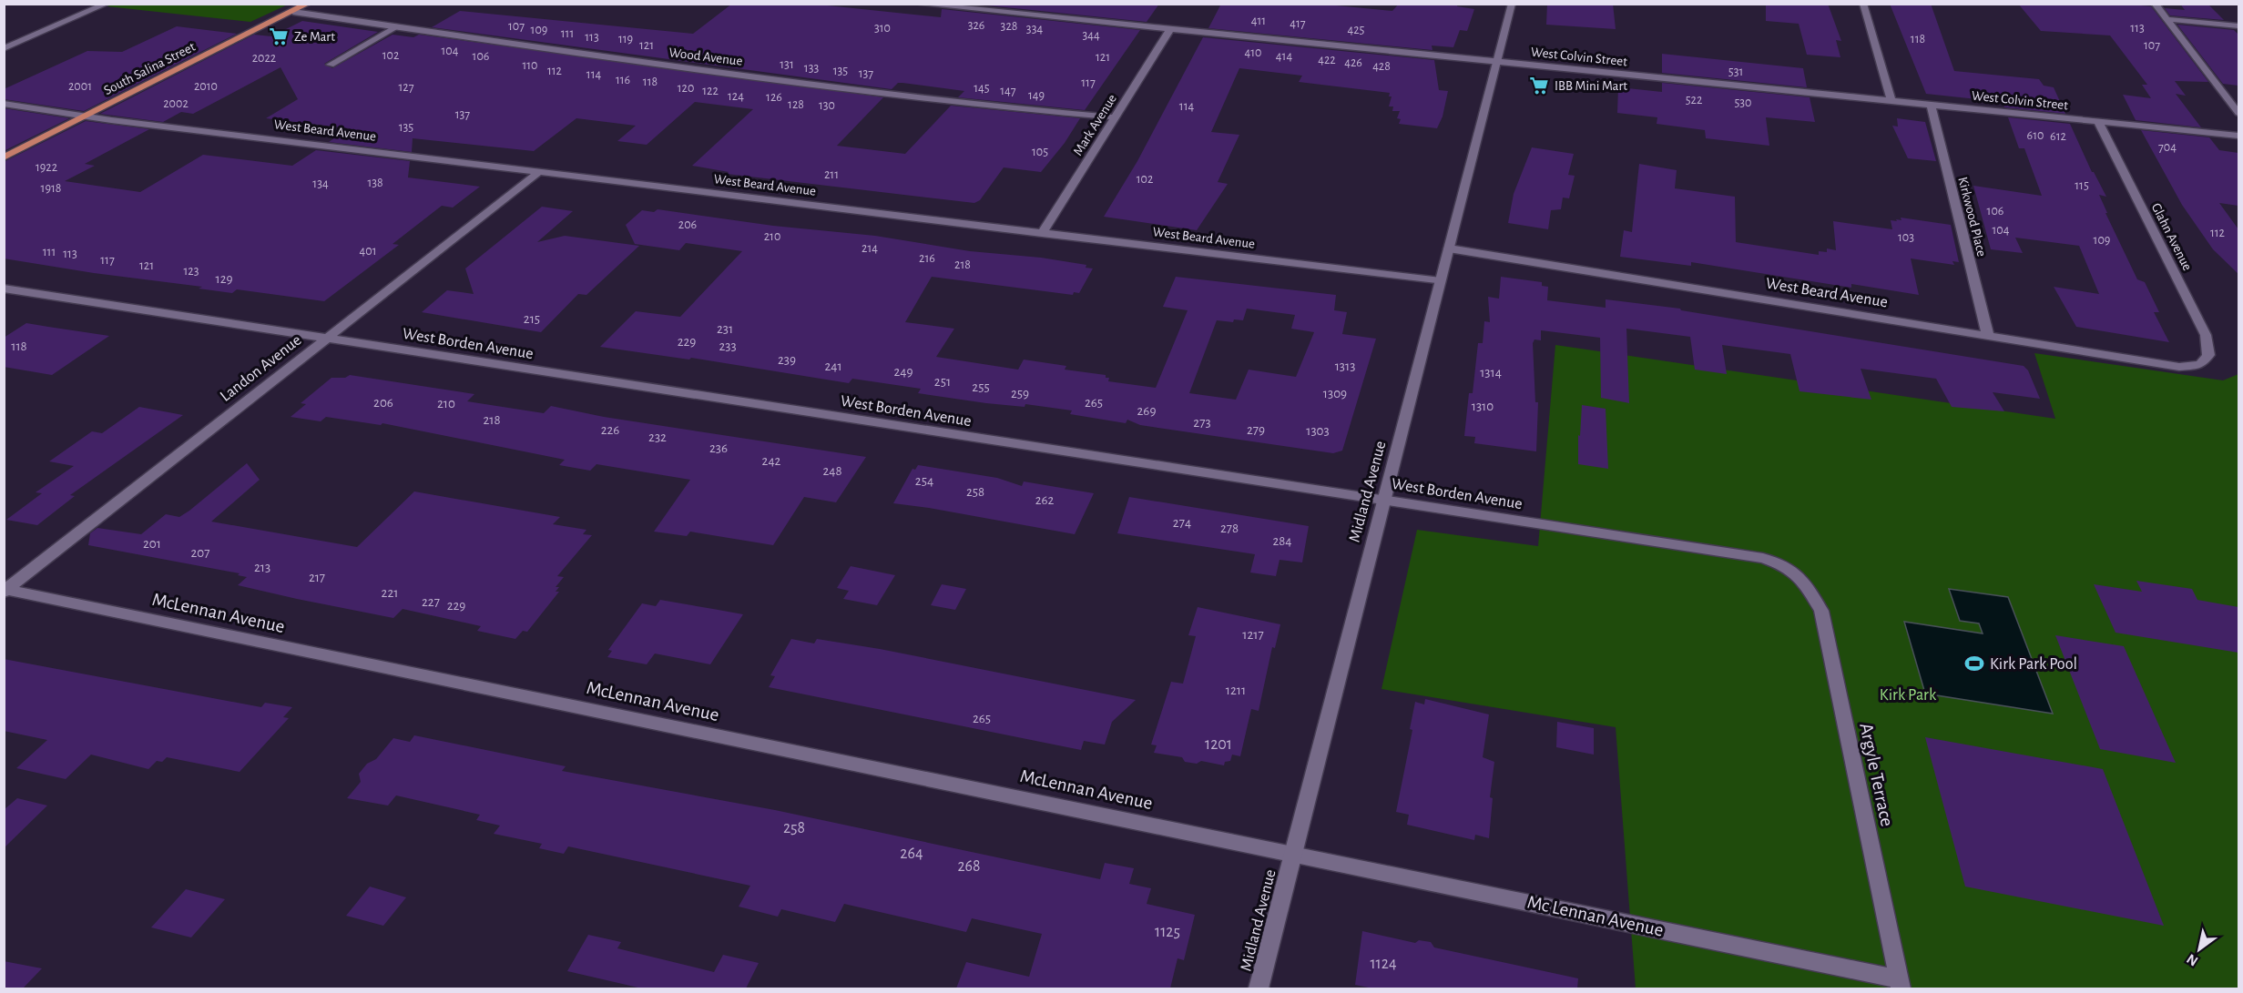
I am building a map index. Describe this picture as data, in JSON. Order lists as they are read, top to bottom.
{
  "streets": {
    "main road": ["South Salina Street"],
    "street": [
      "Wood Avenue",
      "West Colvin Street",
      "Mark Avenue",
      "West Beard Avenue",
      "Kirkwood Place",
      "Glahn Avenue",
      "West Borden Avenue",
      "Landon Avenue",
      "Midland Avenue",
      "McLennan Avenue",
      "Argyle Terrace",
      "Mc Lennan Avenue"
    ]
  },
  "crossings": [
    ["Wood Avenue", "South Salina Street"],
    ["Wood Avenue", "Mark Avenue"],
    ["West Colvin Street", "Mark Avenue"],
    ["West Colvin Street", "Kirkwood Place"],
    ["West Colvin Street", "Glahn Avenue"],
    ["West Colvin Street", "Midland Avenue"],
    ["South Salina Street", "West Beard Avenue"],
    ["Mark Avenue", "West Beard Avenue"],
    ["West Beard Avenue", "Kirkwood Place"],
    ["West Beard Avenue", "Glahn Avenue"],
    ["West Beard Avenue", "Landon Avenue"],
    ["West Beard Avenue", "Midland Avenue"],
    ["West Borden Avenue", "Landon Avenue"],
    ["West Borden Avenue", "Midland Avenue"],
    ["West Borden Avenue", "Argyle Terrace"],
    ["Landon Avenue", "McLennan Avenue"],
    ["Midland Avenue", "McLennan Avenue"],
    ["Midland Avenue", "Mc Lennan Avenue"],
    ["McLennan Avenue", "Mc Lennan Avenue"],
    ["Argyle Terrace", "Mc Lennan Avenue"]
  ],
  "parks": ["Kirk Park"],
  "places": {
    "supermarket": ["Ze Mart", "IBB Mini Mart"],
    "sports": ["Kirk Park Pool"]
  },
  "house_numbers": [
    "411",
    "417",
    "326",
    "107",
    "328",
    "310",
    "113",
    "334",
    "109",
    "425",
    "111",
    "344",
    "113",
    "119",
    "118",
    "121",
    "107",
    "104",
    "410",
    "102",
    "106",
    "414",
    "121",
    "2022",
    "422",
    "426",
    "131",
    "110",
    "428",
    "133",
    "112",
    "135",
    "531",
    "137",
    "114",
    "116",
    "118",
    "117",
    "2001",
    "2010",
    "127",
    "120",
    "145",
    "122",
    "147",
    "149",
    "124",
    "126",
    "522",
    "530",
    "2002",
    "128",
    "130",
    "114",
    "137",
    "135",
    "610",
    "612",
    "704",
    "105",
    "1922",
    "211",
    "102",
    "138",
    "134",
    "115",
    "1918",
    "106",
    "206",
    "104",
    "112",
    "210",
    "103",
    "109",
    "214",
    "401",
    "111",
    "113",
    "216",
    "117",
    "218",
    "121",
    "123",
    "129",
    "215",
    "231",
    "229",
    "118",
    "233",
    "239",
    "241",
    "1313",
    "249",
    "1314",
    "251",
    "255",
    "259",
    "1309",
    "206",
    "265",
    "210",
    "1310",
    "269",
    "218",
    "273",
    "226",
    "279",
    "1303",
    "232",
    "236",
    "242",
    "248",
    "254",
    "258",
    "262",
    "274",
    "278",
    "284",
    "201",
    "207",
    "213",
    "217",
    "221",
    "227",
    "229",
    "1217",
    "1211",
    "265",
    "1201",
    "258",
    "264",
    "268",
    "1125",
    "1124"
  ],
  "north": "bottom left"
}
